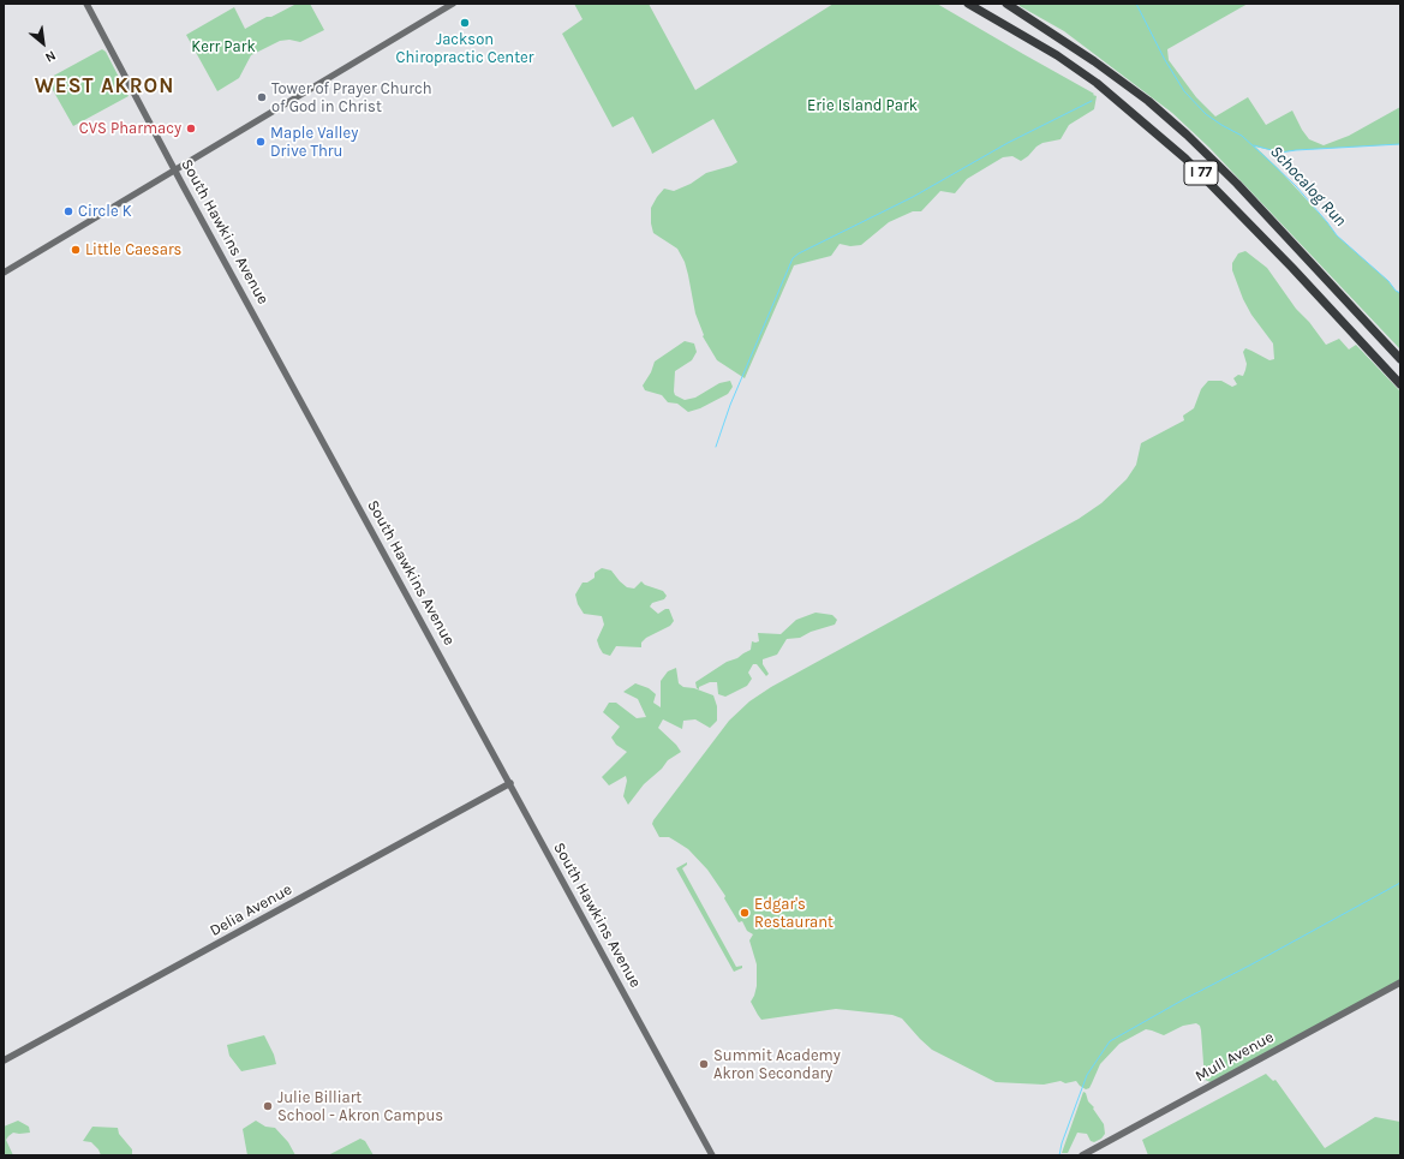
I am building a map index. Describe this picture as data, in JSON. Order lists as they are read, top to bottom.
{
  "streets": {
    "highway": ["I 77"],
    "main road": ["South Hawkins Avenue", "Delia Avenue", "Mull Avenue"]
  },
  "crossings": [
    ["South Hawkins Avenue", "Delia Avenue"]
  ],
  "districts": ["WEST AKRON"],
  "water": ["Schocalog Run"],
  "parks": ["Kerr Park", "Erie Island Park"],
  "places": [
    "Jackson Chiropractic Center",
    "Tower of Prayer Church of God in Christ",
    "CVS Pharmacy",
    "Maple Valley Drive Thru",
    "Circle K",
    "Little Caesars",
    "Edgar's Restaurant",
    "Summit Academy Akron Secondary",
    "Julie Billiart School - Akron Campus"
  ],
  "north": "bottom right"
}
